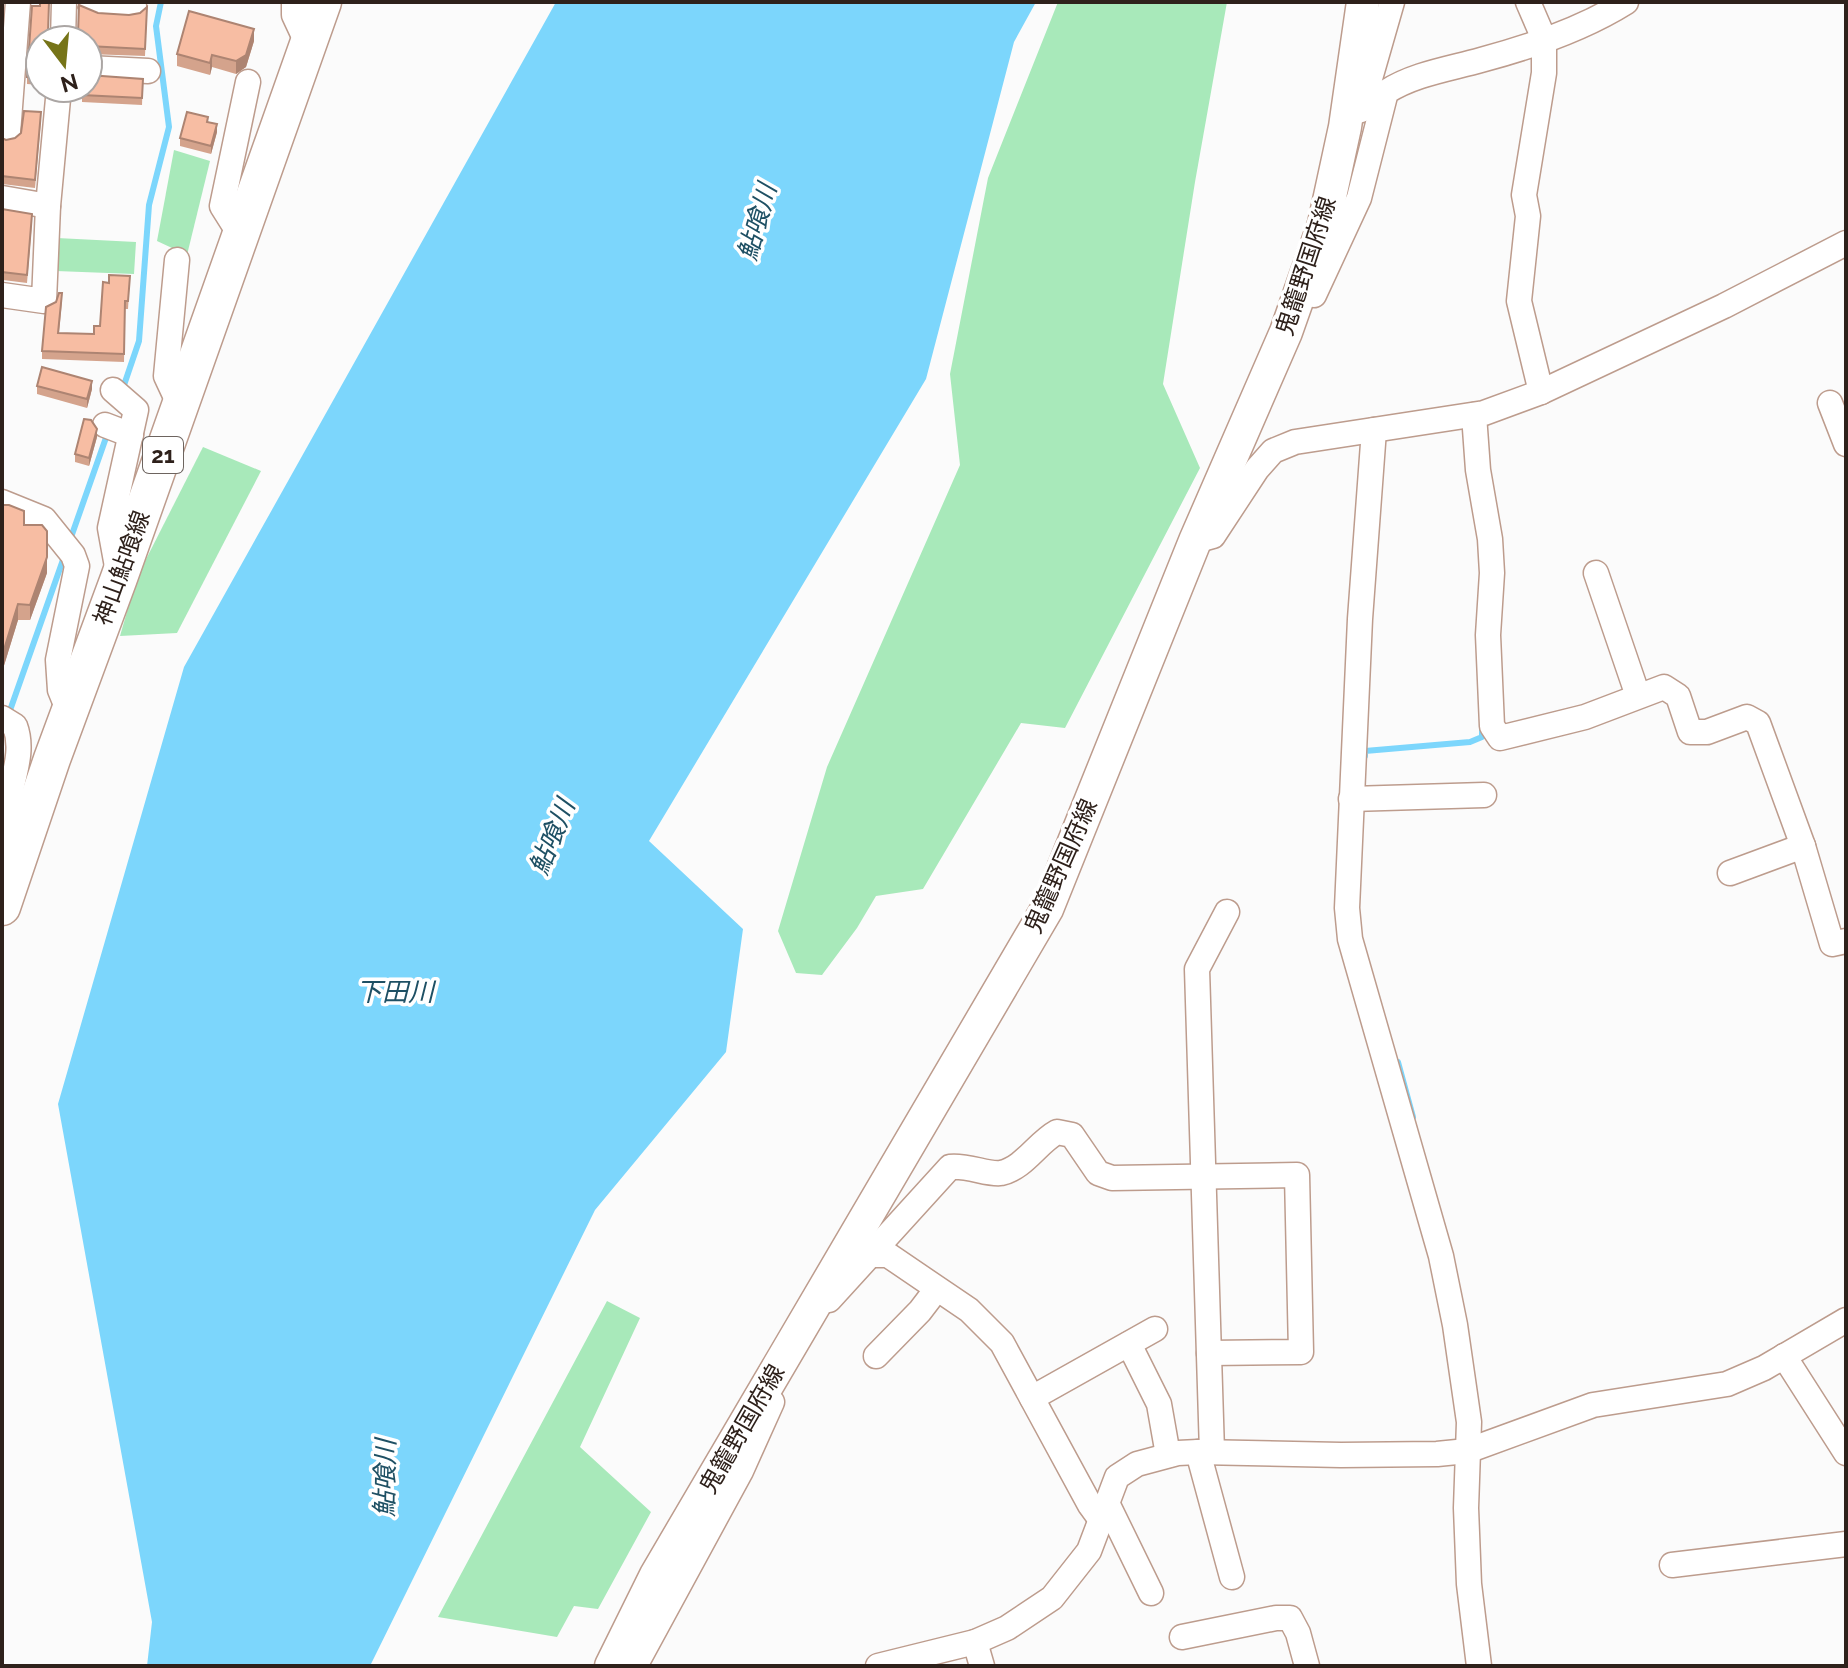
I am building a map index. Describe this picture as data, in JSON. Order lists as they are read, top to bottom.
{
  "streets": {
    "main road": ["鬼籠野国府線", "21", "神山鮎喰線"]
  },
  "water": ["鮎喰川", "下田川"],
  "north": "bottom"
}
